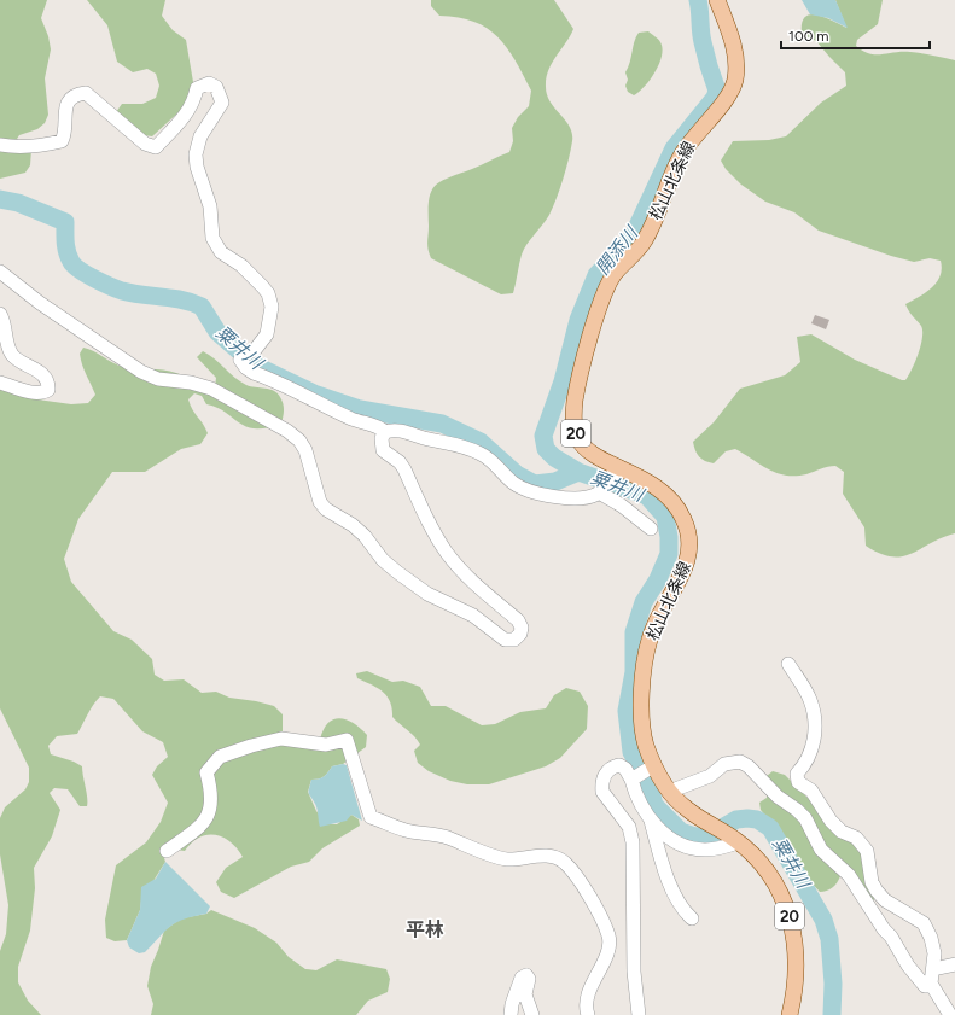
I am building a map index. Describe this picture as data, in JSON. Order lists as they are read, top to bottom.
{
  "streets": {
    "main road": ["松山北条線", "20"]
  },
  "districts": ["平林"],
  "water": ["開添川", "粟井川"],
  "scale_bar": "100 m"
}
